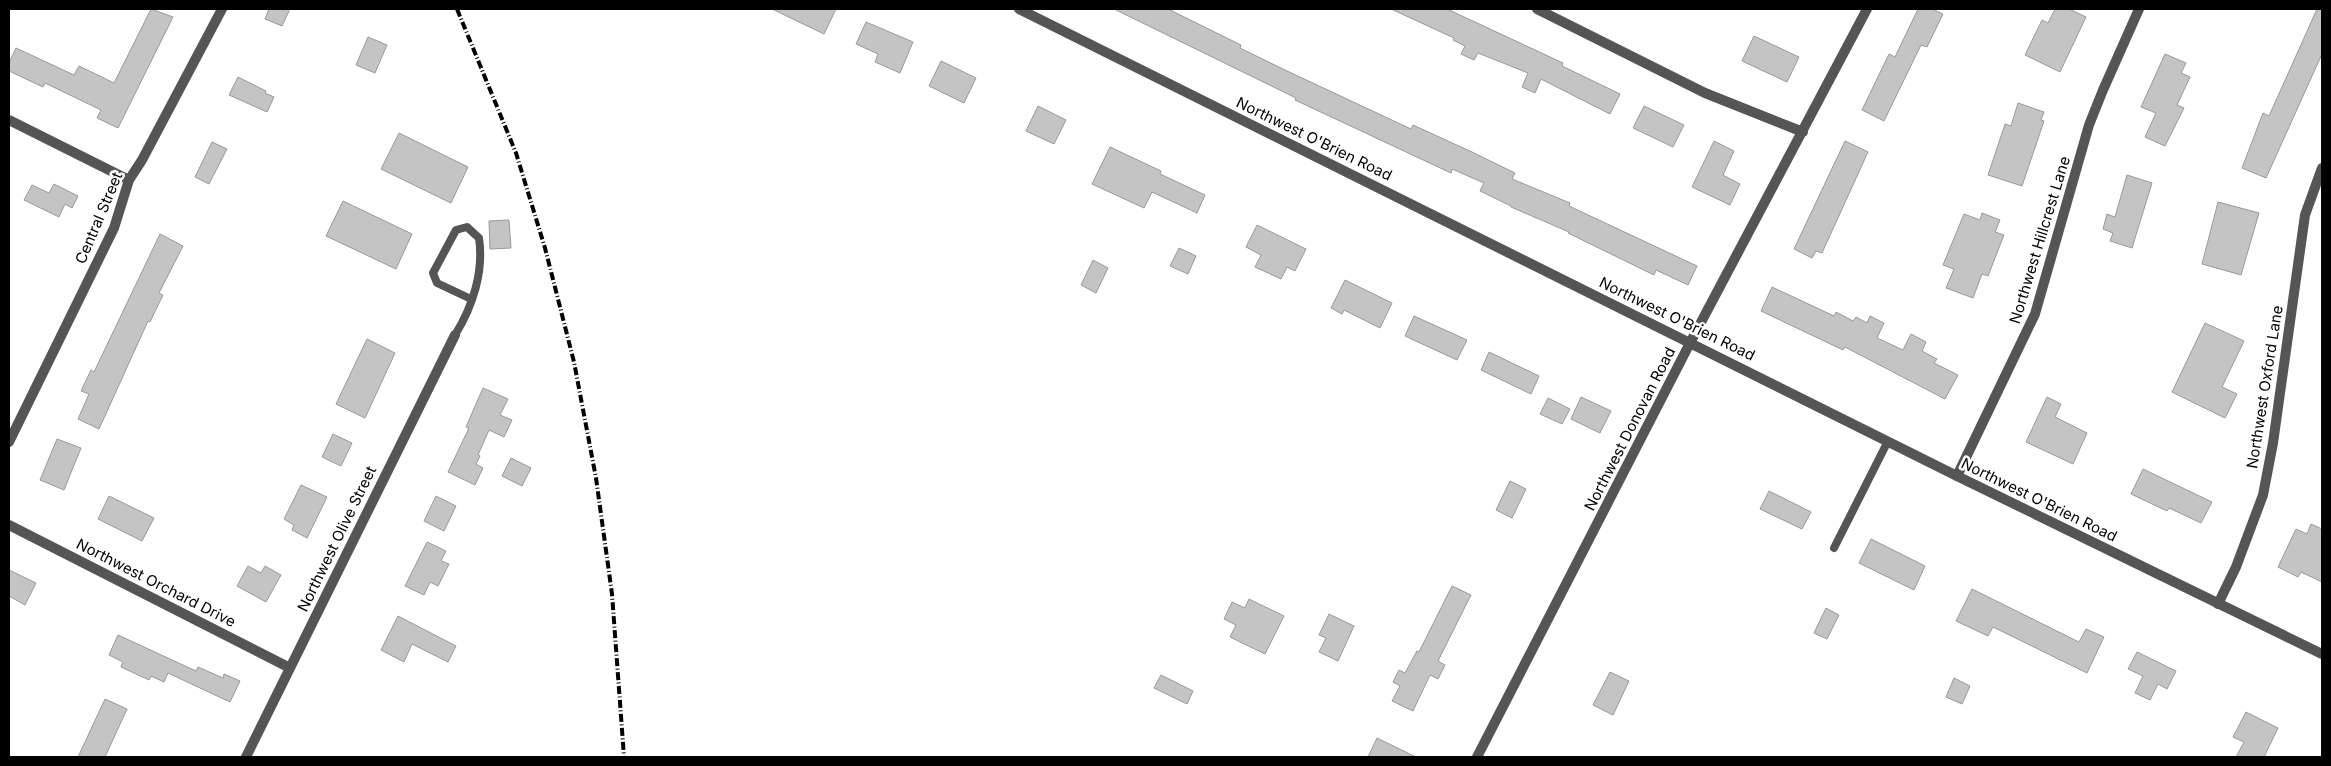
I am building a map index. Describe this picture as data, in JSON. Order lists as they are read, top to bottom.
{
  "streets": {
    "street": [
      "Northwest O'Brien Road",
      "Central Street",
      "Northwest Hillcrest Lane",
      "Northwest Oxford Lane",
      "Northwest Donovan Road",
      "Northwest Olive Street",
      "Northwest Orchard Drive"
    ]
  },
  "crossings": [
    ["Northwest O'Brien Road", "Northwest Hillcrest Lane"],
    ["Northwest O'Brien Road", "Northwest Oxford Lane"],
    ["Northwest O'Brien Road", "Northwest Donovan Road"],
    ["Northwest Olive Street", "Northwest Orchard Drive"]
  ]
}
